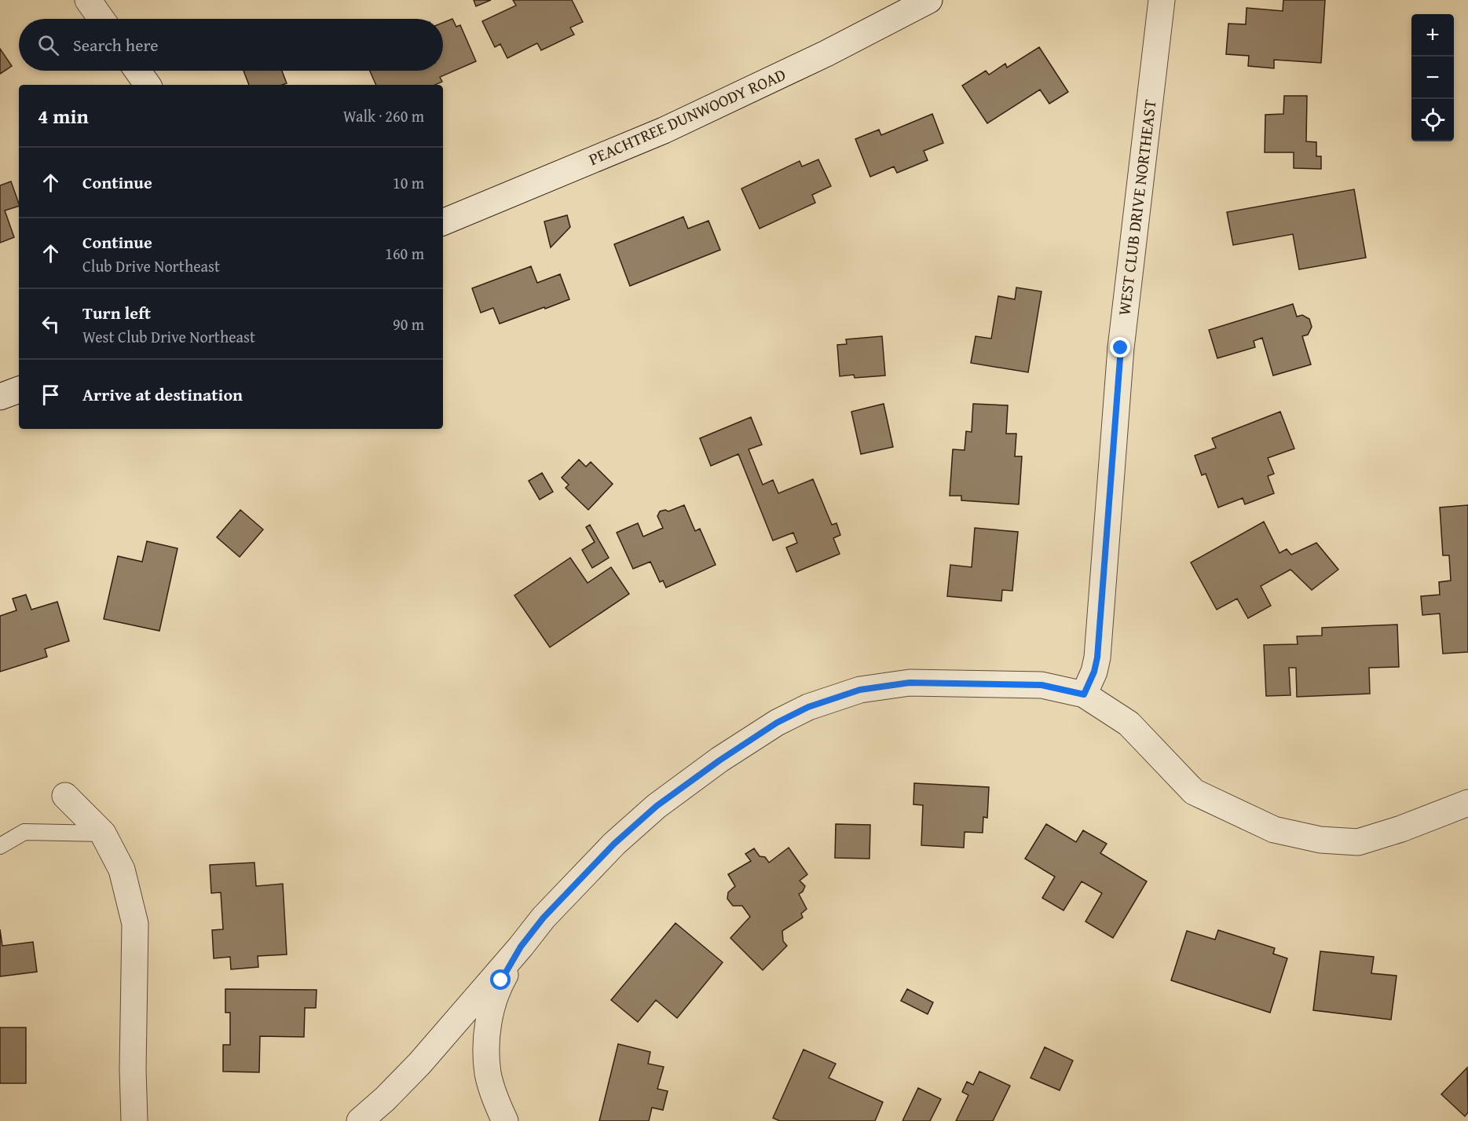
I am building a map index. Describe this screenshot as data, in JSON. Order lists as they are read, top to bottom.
{
  "streets": {
    "street": ["PEACHTREE DUNWOODY ROAD", "WEST CLUB DRIVE NORTHEAST"]
  },
  "page": {
    "map_buttons": ["+", "−"],
    "search": "Search here",
    "heading": ["4 min", "Walk · 260 m"],
    "list": [
      ["Continue", "10 m"],
      ["Continue", "Club Drive Northeast", "160 m"],
      ["Turn left", "West Club Drive Northeast", "90 m"],
      "Arrive at destination"
    ]
  }
}
